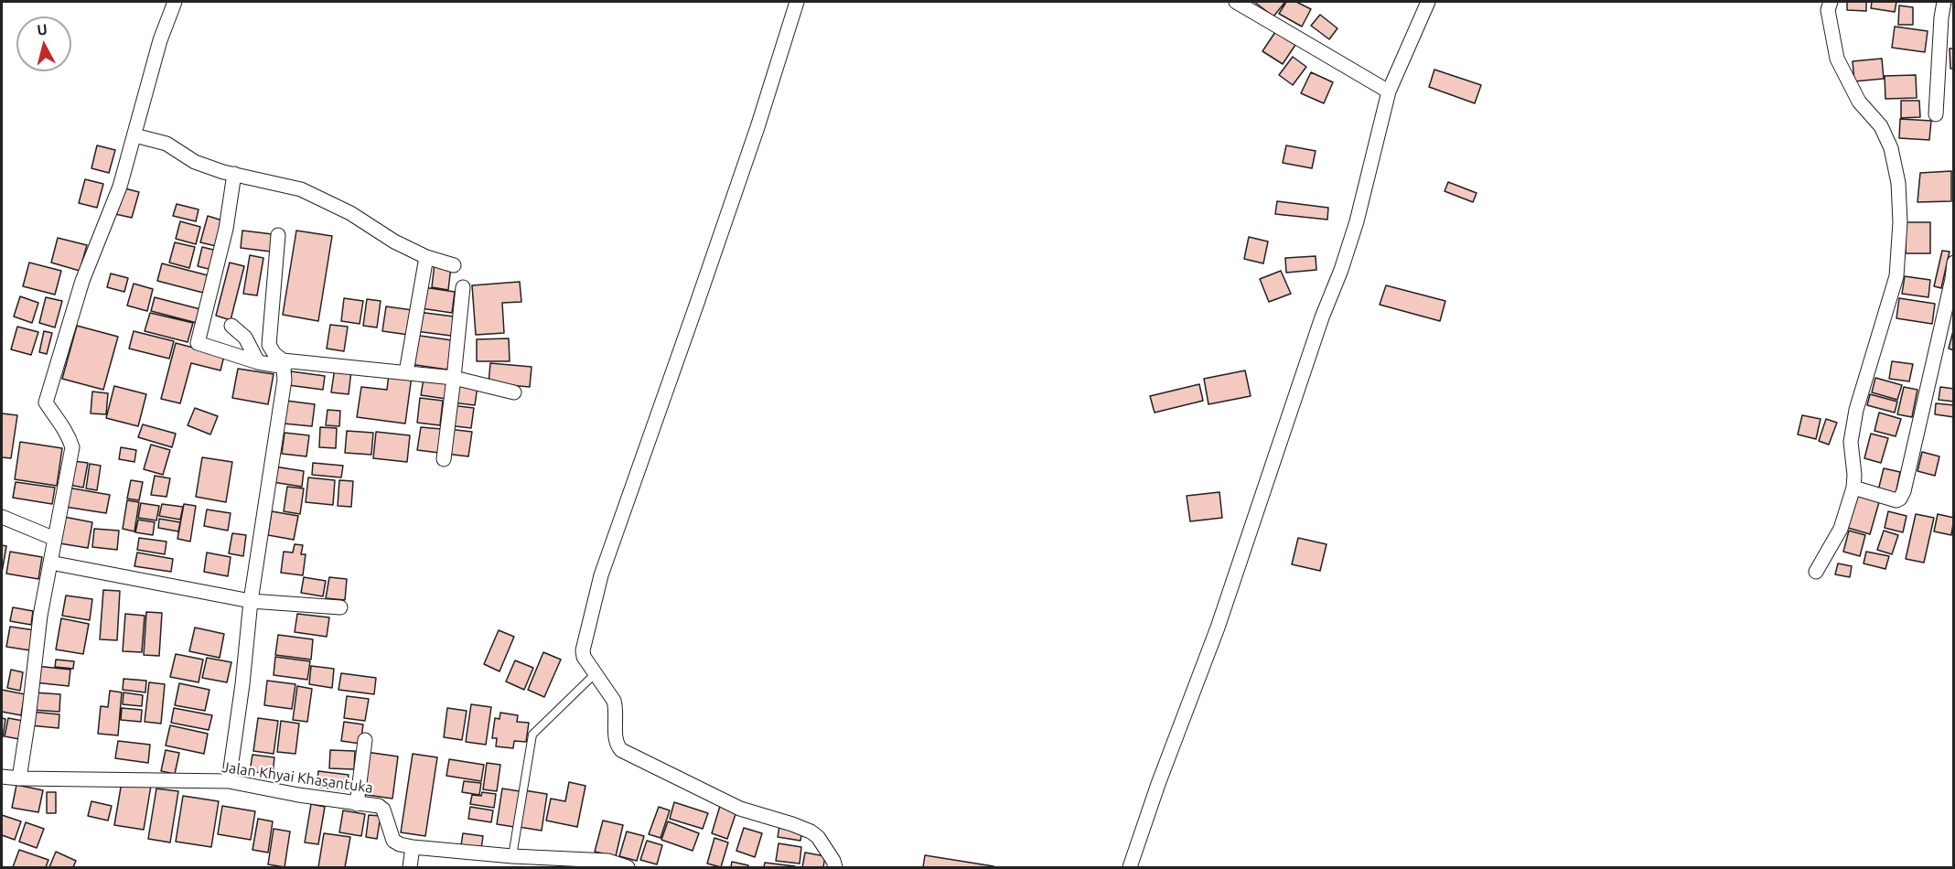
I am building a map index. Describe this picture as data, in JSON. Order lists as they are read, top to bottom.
{
  "streets": {
    "street": ["Jalan Khyai Khasantuka"]
  },
  "north": "top"
}
